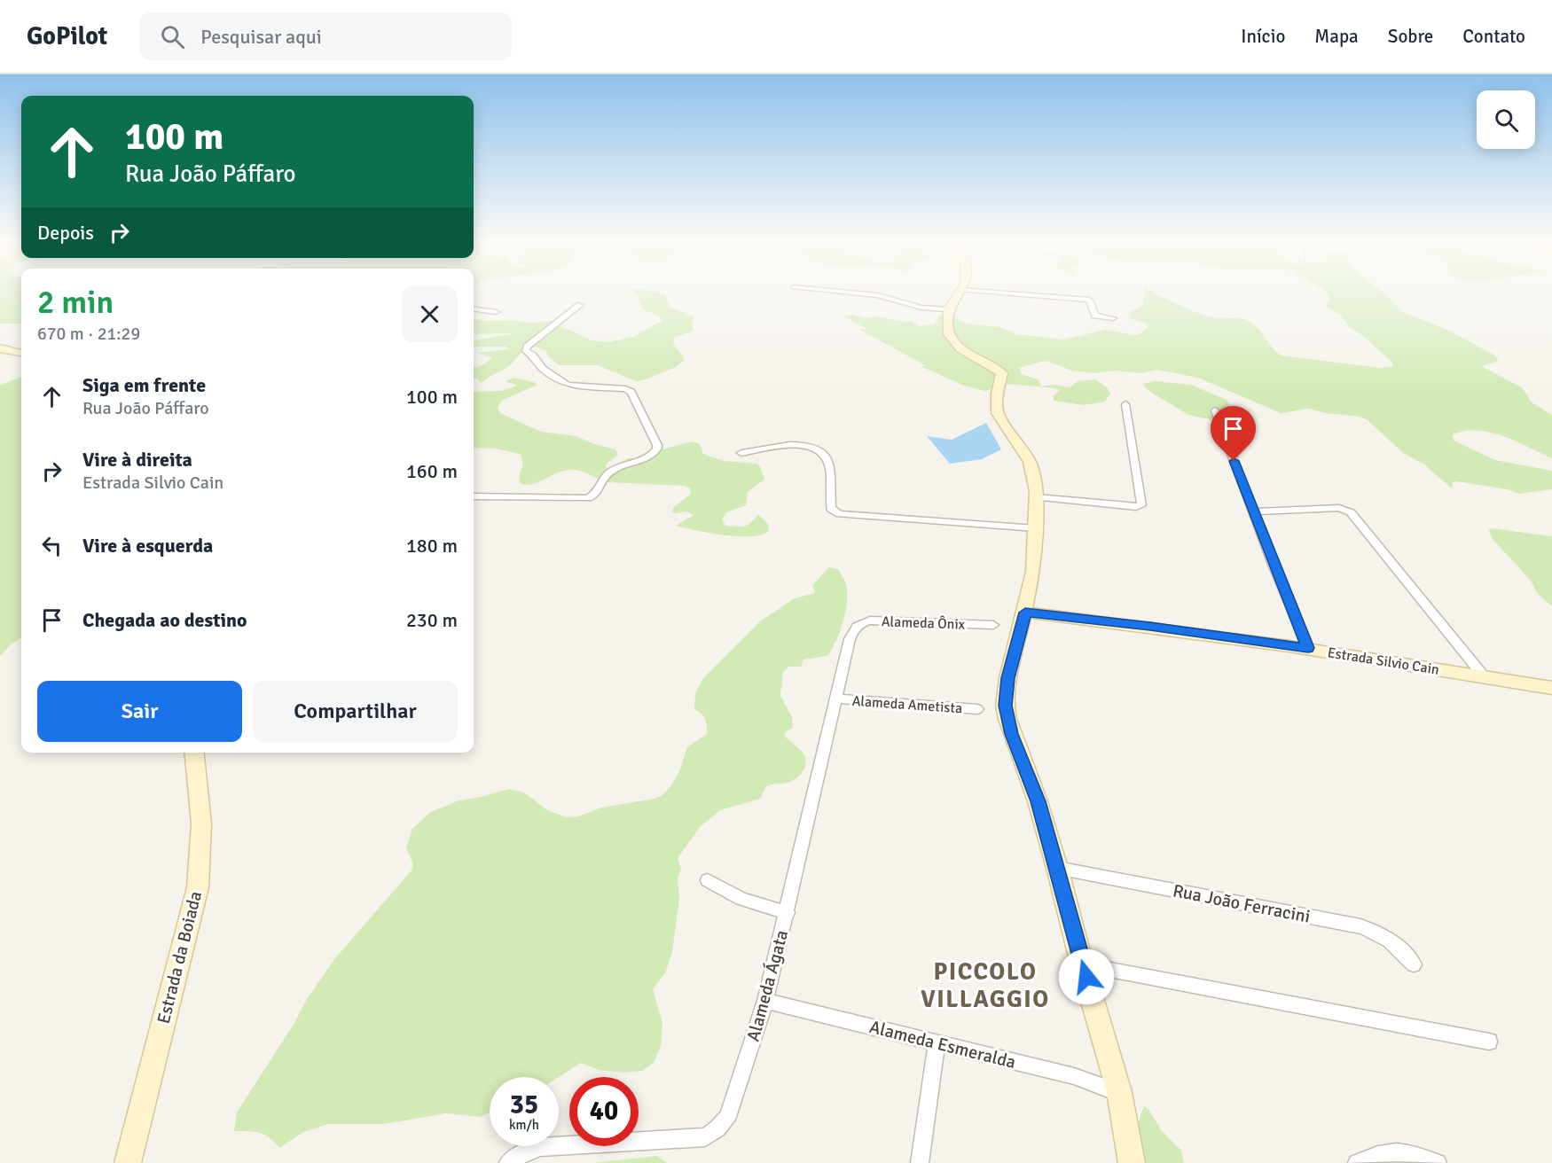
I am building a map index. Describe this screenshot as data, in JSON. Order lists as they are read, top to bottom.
{
  "streets": {
    "street": [
      "Alameda Ônix",
      "Estrada Silvio Cain",
      "Alameda Ametista",
      "Rua João Ferracini",
      "Estrada da Boiada",
      "Alameda Ágata",
      "Alameda Esmeralda"
    ]
  },
  "crossings": [
    ["Alameda Ônix", "Alameda Ágata"],
    ["Alameda Ametista", "Alameda Ágata"],
    ["Alameda Ágata", "Alameda Esmeralda"]
  ],
  "districts": ["PICCOLO VILLAGGIO"],
  "page": {
    "header": "GoPilot",
    "search": "Pesquisar aqui",
    "nav": [
      "Início",
      "Mapa",
      "Sobre",
      "Contato"
    ],
    "turn": ["100 m", "Rua João Páffaro"],
    "then": "Depois",
    "heading": ["2 min", "670 m · 21:29"],
    "list": [
      {
        "name": "Siga em frente",
        "note": "Rua João Páffaro",
        "value": "100 m"
      },
      {
        "name": "Vire à direita",
        "note": "Estrada Silvio Cain",
        "value": "160 m"
      },
      {
        "name": "Vire à esquerda",
        "value": "180 m"
      },
      {
        "name": "Chegada ao destino",
        "value": "230 m"
      }
    ],
    "buttons": ["Sair", "Compartilhar"],
    "speed": "35 km/h",
    "limit": "40"
  }
}
